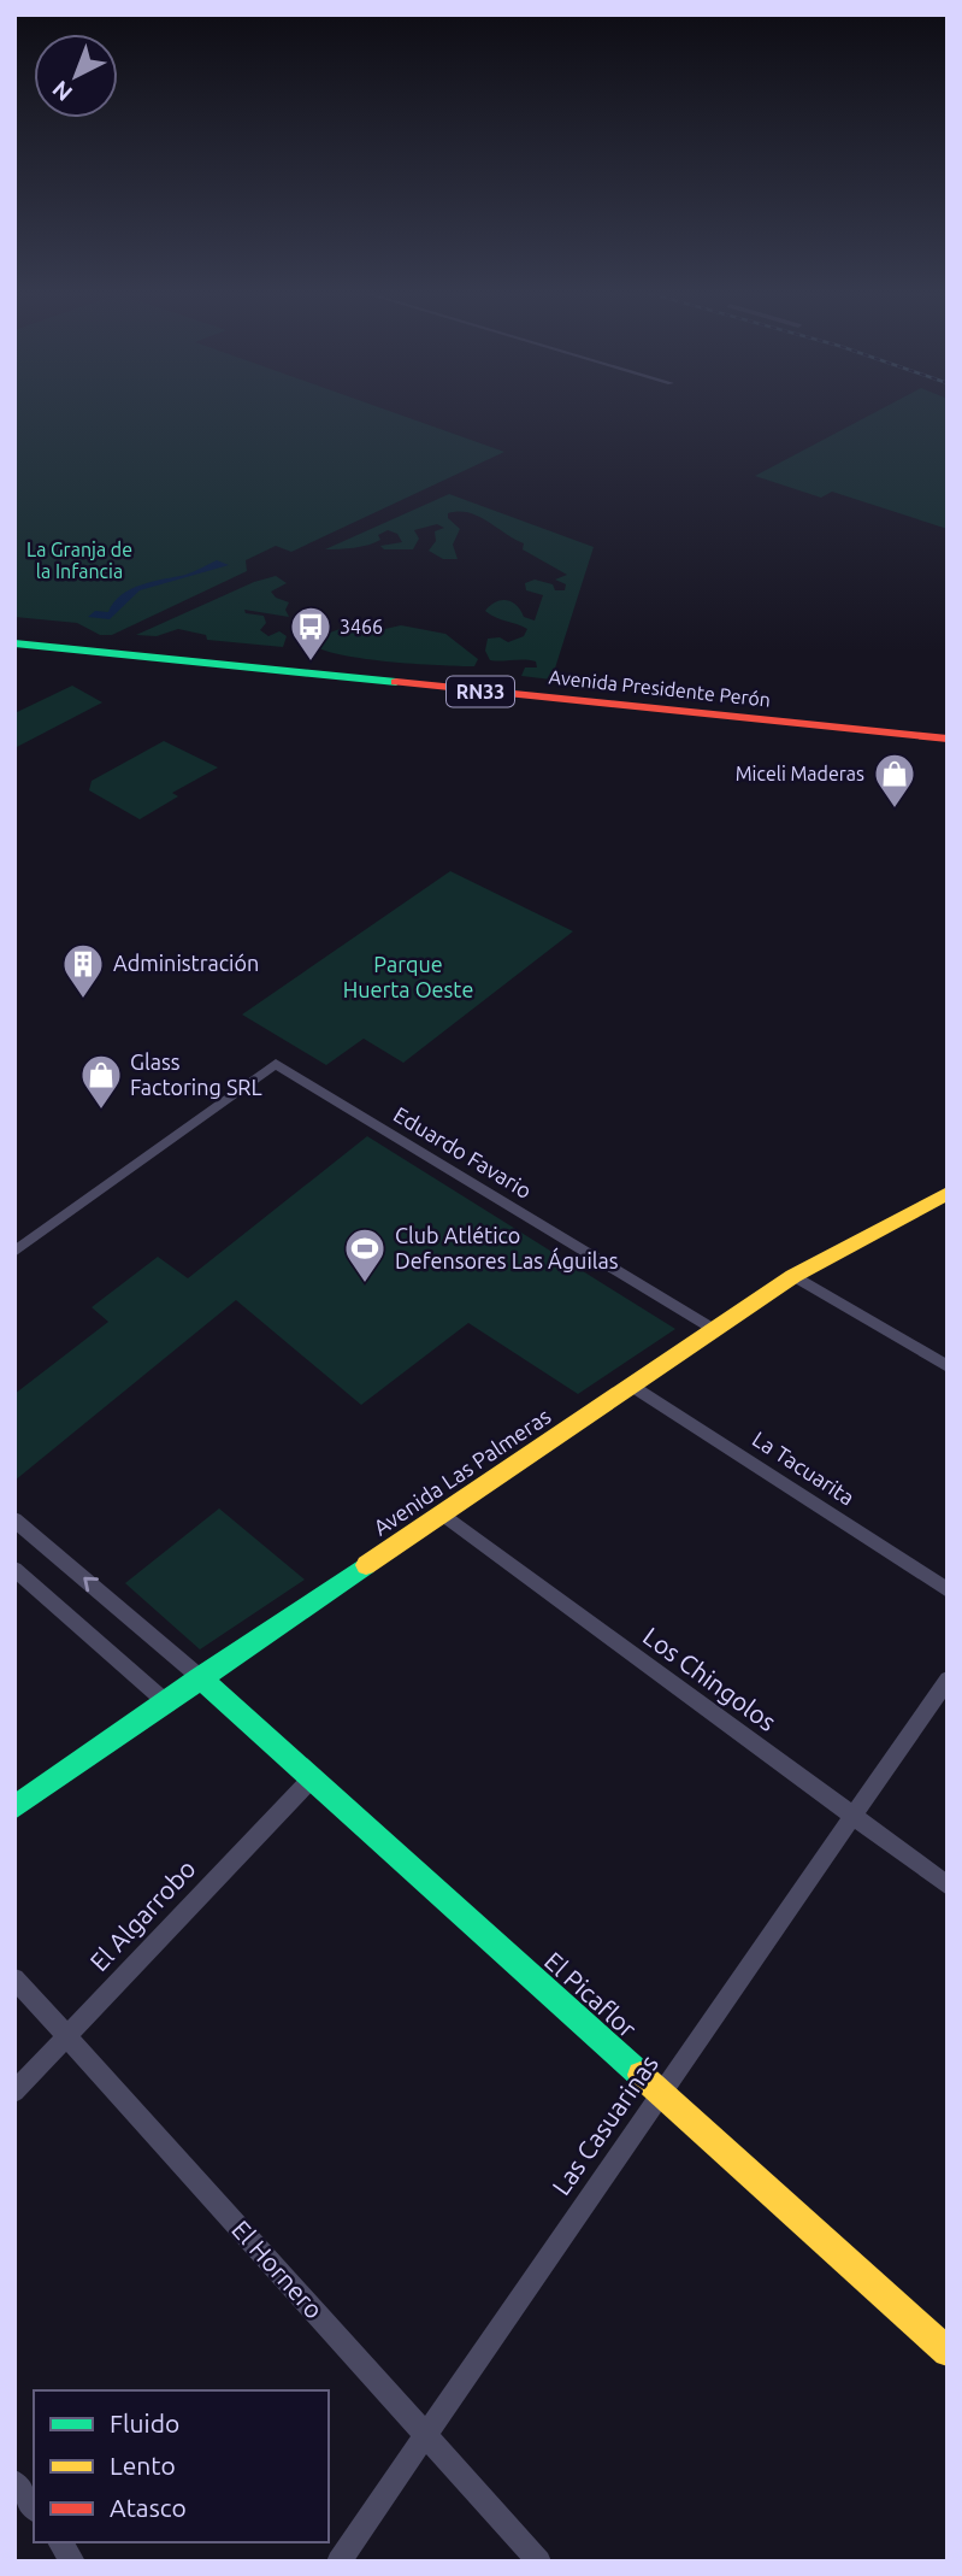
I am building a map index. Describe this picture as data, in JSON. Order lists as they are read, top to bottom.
{
  "streets": {
    "main road": [
      "Avenida Presidente Perón",
      "RN33",
      "Avenida Las Palmeras",
      "El Picaflor"
    ],
    "street": [
      "Eduardo Favario",
      "La Tacuarita",
      "Los Chingolos",
      "El Algarrobo",
      "Las Casuarinas",
      "El Hornero"
    ]
  },
  "crossings": [
    ["Eduardo Favario", "Avenida Las Palmeras"],
    ["La Tacuarita", "Avenida Las Palmeras"],
    ["Avenida Las Palmeras", "Los Chingolos"],
    ["Avenida Las Palmeras", "El Picaflor"],
    ["Los Chingolos", "Las Casuarinas"],
    ["El Algarrobo", "El Picaflor"],
    ["El Algarrobo", "El Hornero"],
    ["El Picaflor", "Las Casuarinas"],
    ["Las Casuarinas", "El Hornero"]
  ],
  "parks": ["La Granja de la Infancia", "Parque Huerta Oeste"],
  "places": {
    "bus stop": ["3466"],
    "shop": ["Miceli Maderas", "Glass Factoring SRL"],
    "building": ["Administración"],
    "sports": ["Club Atlético Defensores Las Águilas"]
  },
  "legend": ["Fluido", "Lento", "Atasco"],
  "north": "bottom left"
}
